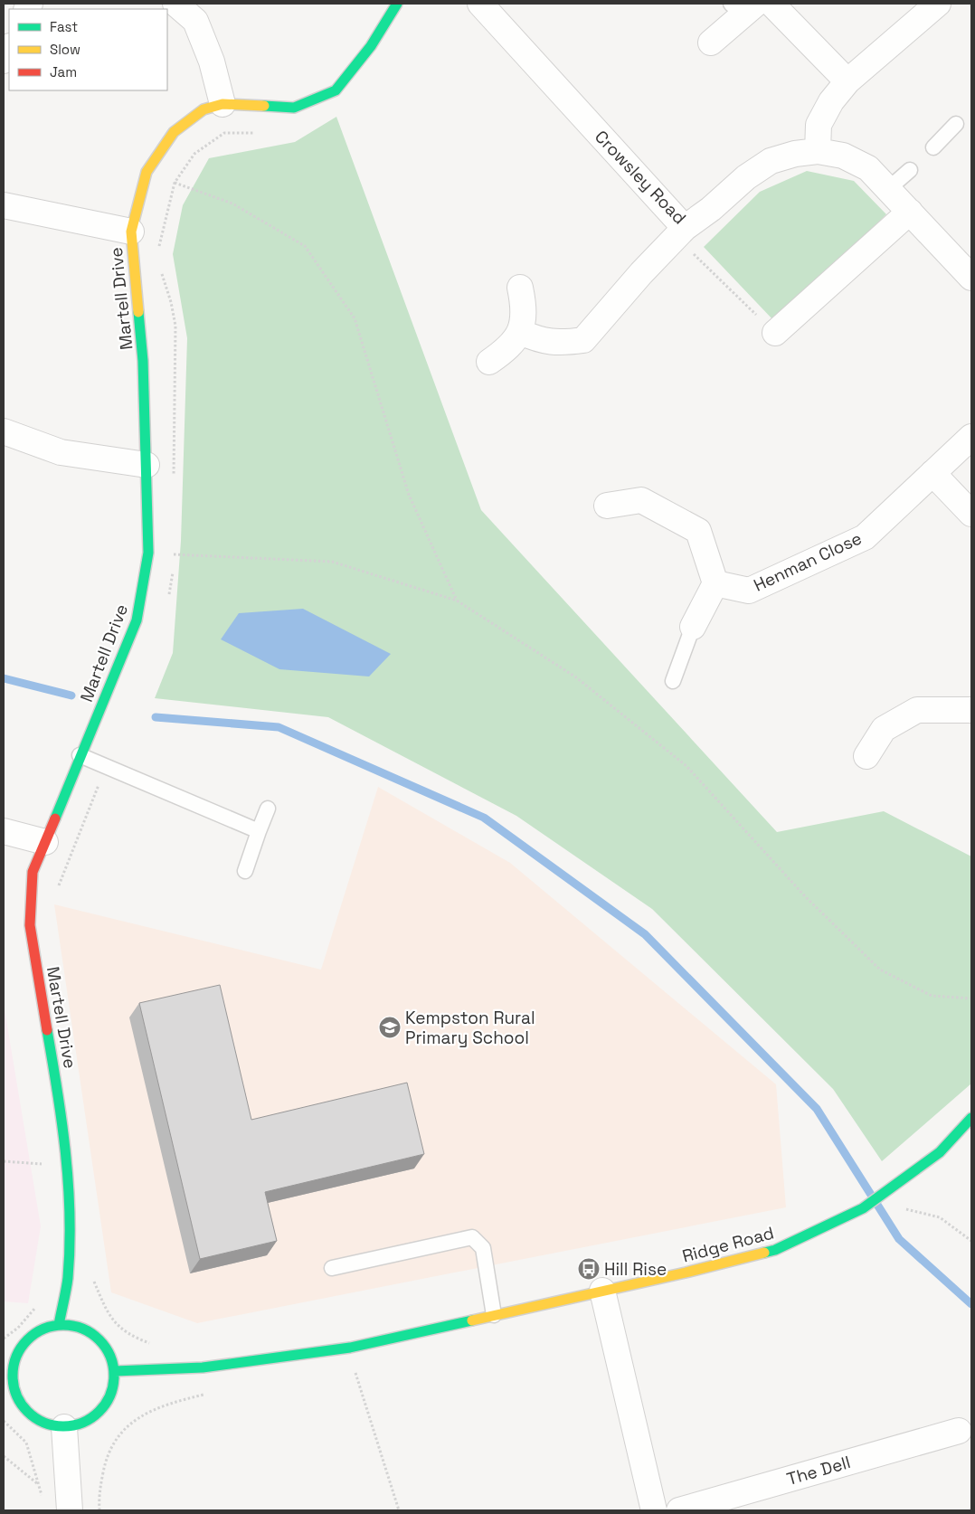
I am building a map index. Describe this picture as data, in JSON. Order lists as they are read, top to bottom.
{
  "streets": {
    "street": [
      "Crowsley Road",
      "Martell Drive",
      "Henman Close",
      "Ridge Road",
      "The Dell"
    ]
  },
  "crossings": [
    ["Martell Drive", "Ridge Road"]
  ],
  "places": {
    "school or university": ["Kempston Rural Primary School"],
    "bus stop": ["Hill Rise"]
  },
  "legend": ["Fast", "Slow", "Jam"]
}
